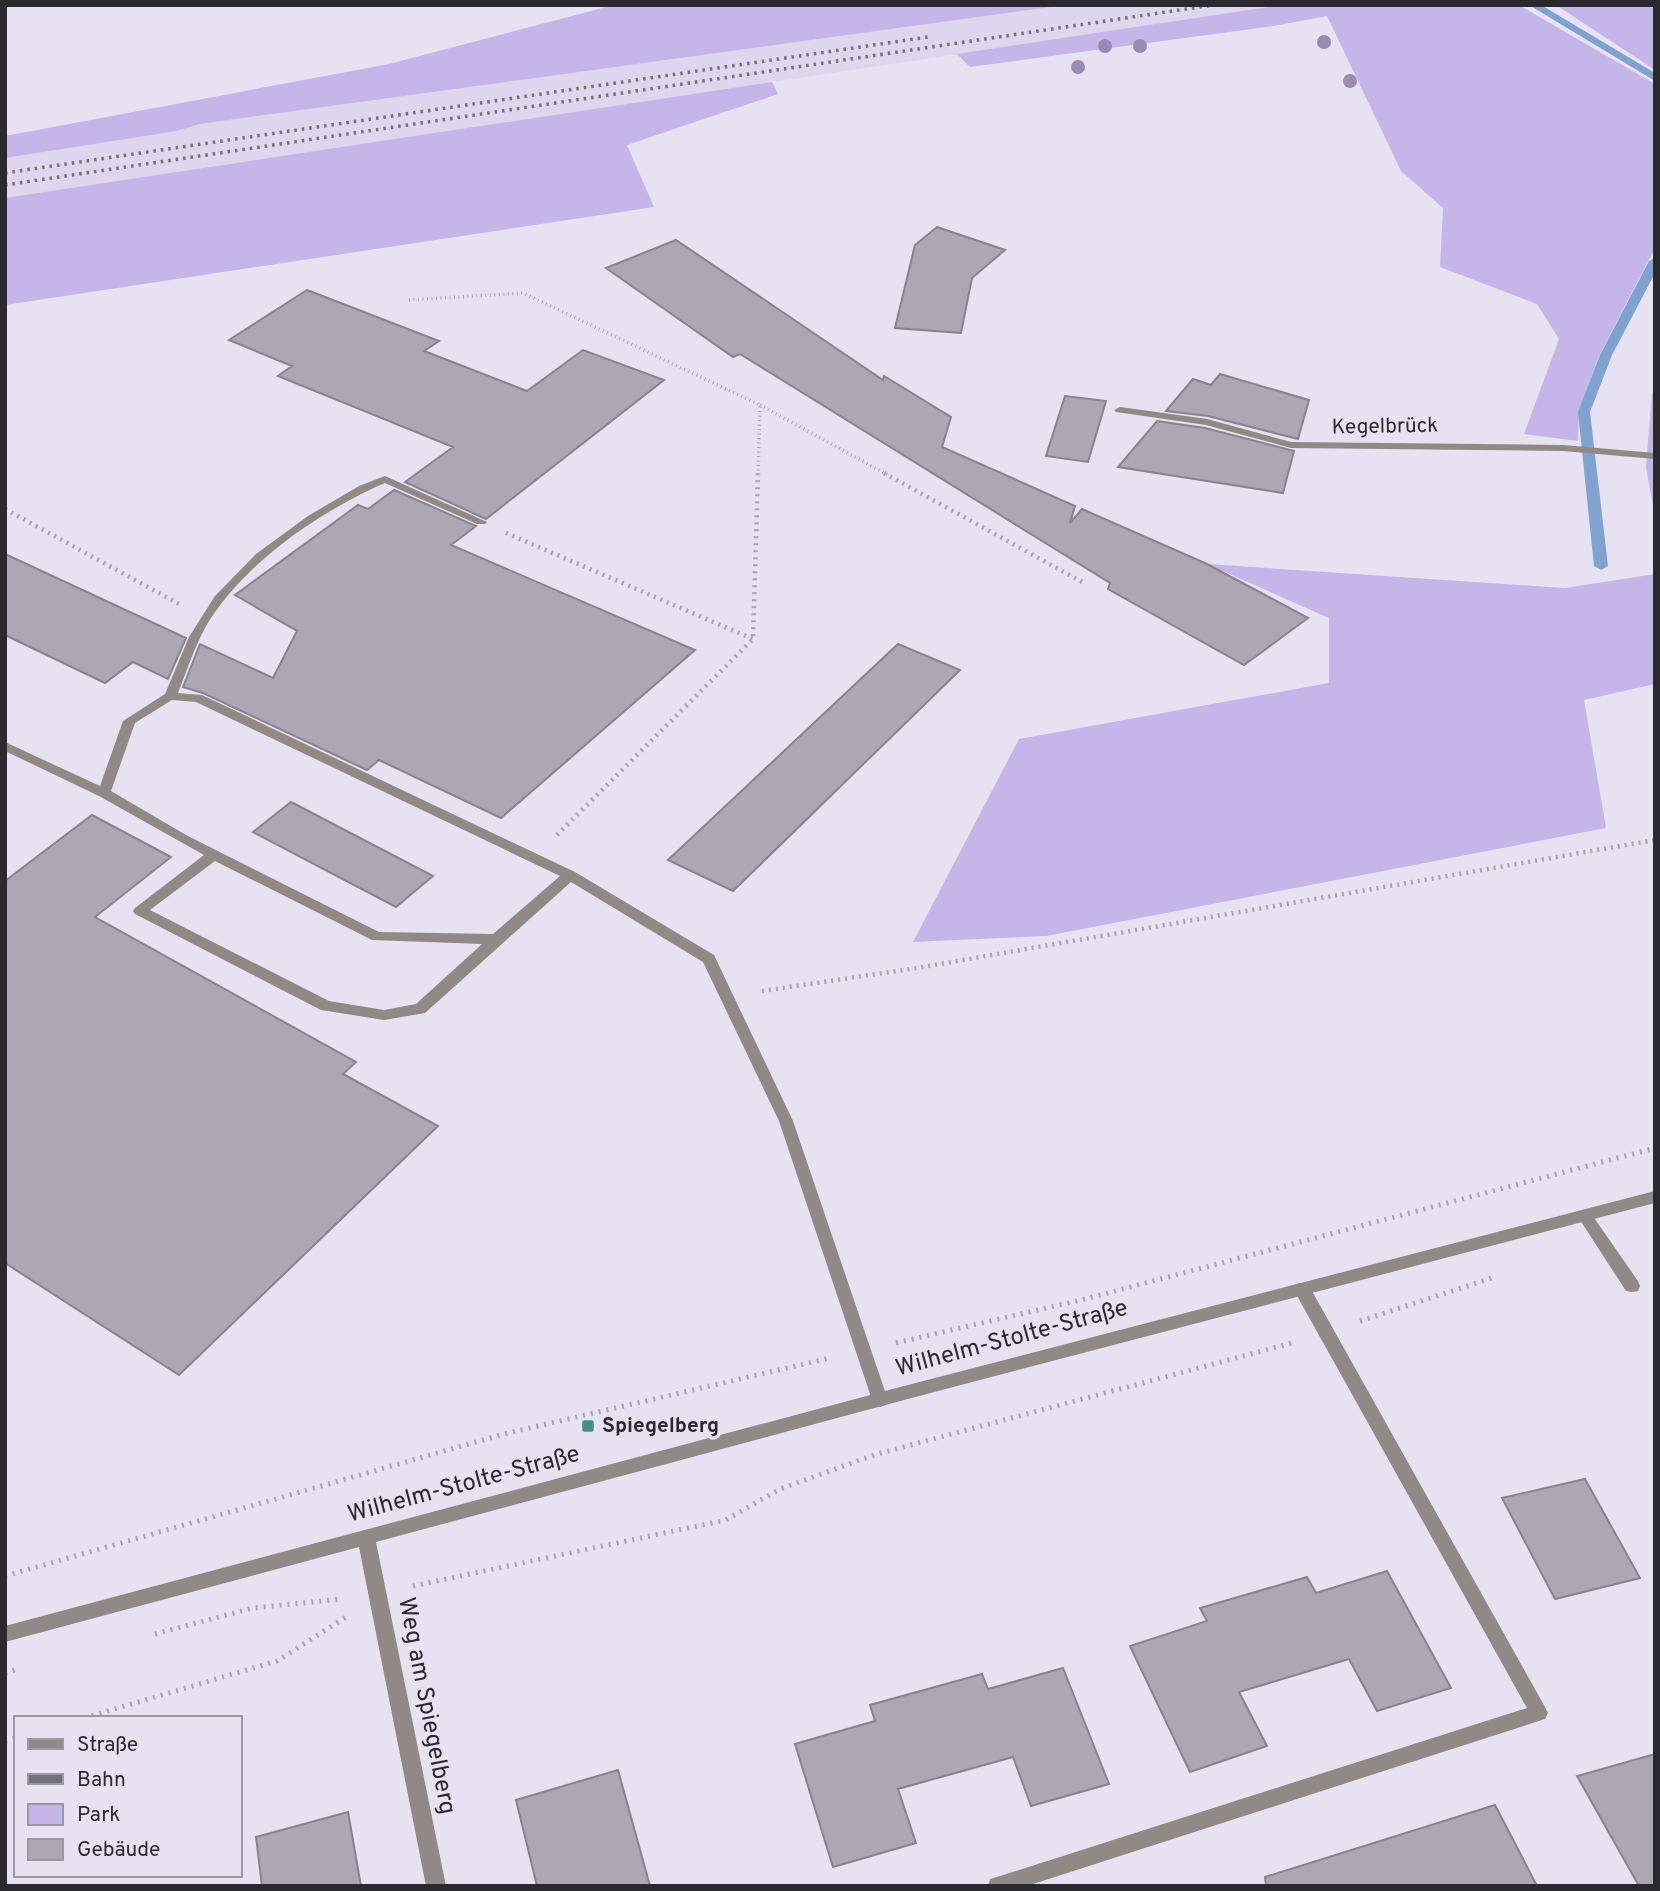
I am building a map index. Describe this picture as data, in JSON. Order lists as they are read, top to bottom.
{
  "streets": {
    "street": ["Kegelbrück", "Wilhelm-Stolte-Straße", "Weg am Spiegelberg"]
  },
  "crossings": [
    ["Wilhelm-Stolte-Straße", "Weg am Spiegelberg"]
  ],
  "places": {
    "transit": ["Spiegelberg"]
  },
  "legend": [
    "Straße",
    "Bahn",
    "Park",
    "Gebäude"
  ]
}
